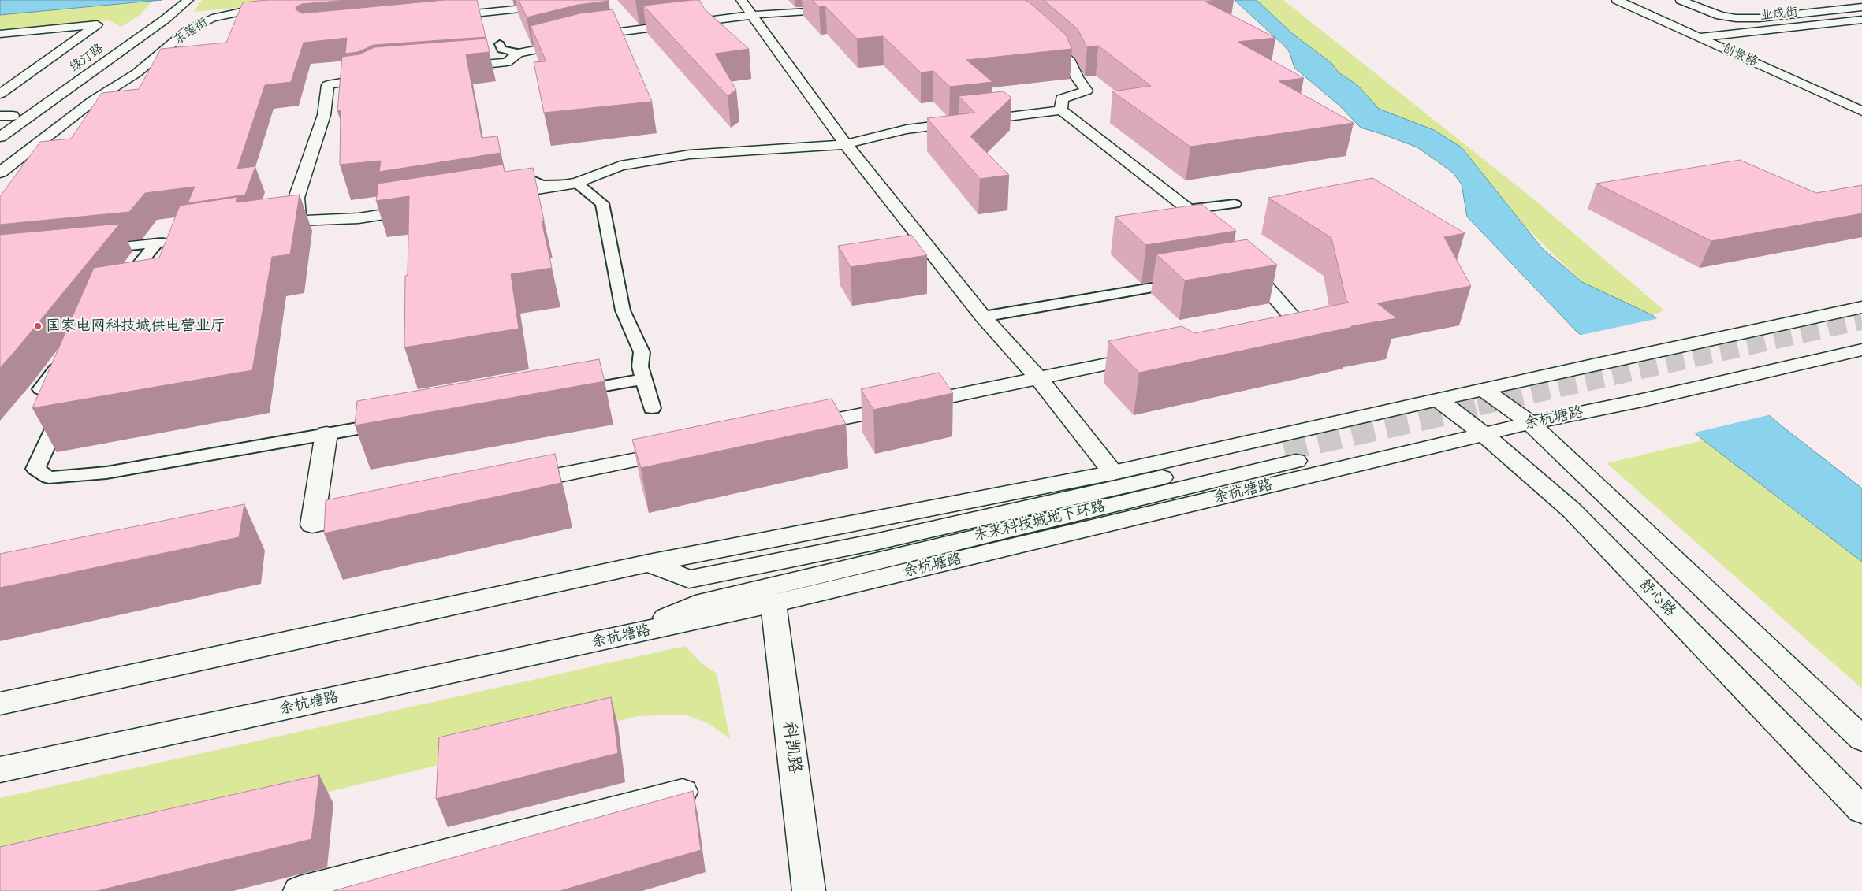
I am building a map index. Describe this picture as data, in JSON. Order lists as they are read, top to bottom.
{
  "streets": {
    "street": [
      "业成街",
      "东莲街",
      "创景路",
      "绿汀路",
      "余杭塘路",
      "未来科技城地下环路",
      "舒心路",
      "科凯路"
    ]
  },
  "crossings": [
    ["业成街", "创景路"],
    ["余杭塘路", "未来科技城地下环路"],
    ["余杭塘路", "舒心路"],
    ["余杭塘路", "科凯路"]
  ],
  "places": ["国家电网科技城供电营业厅"]
}
